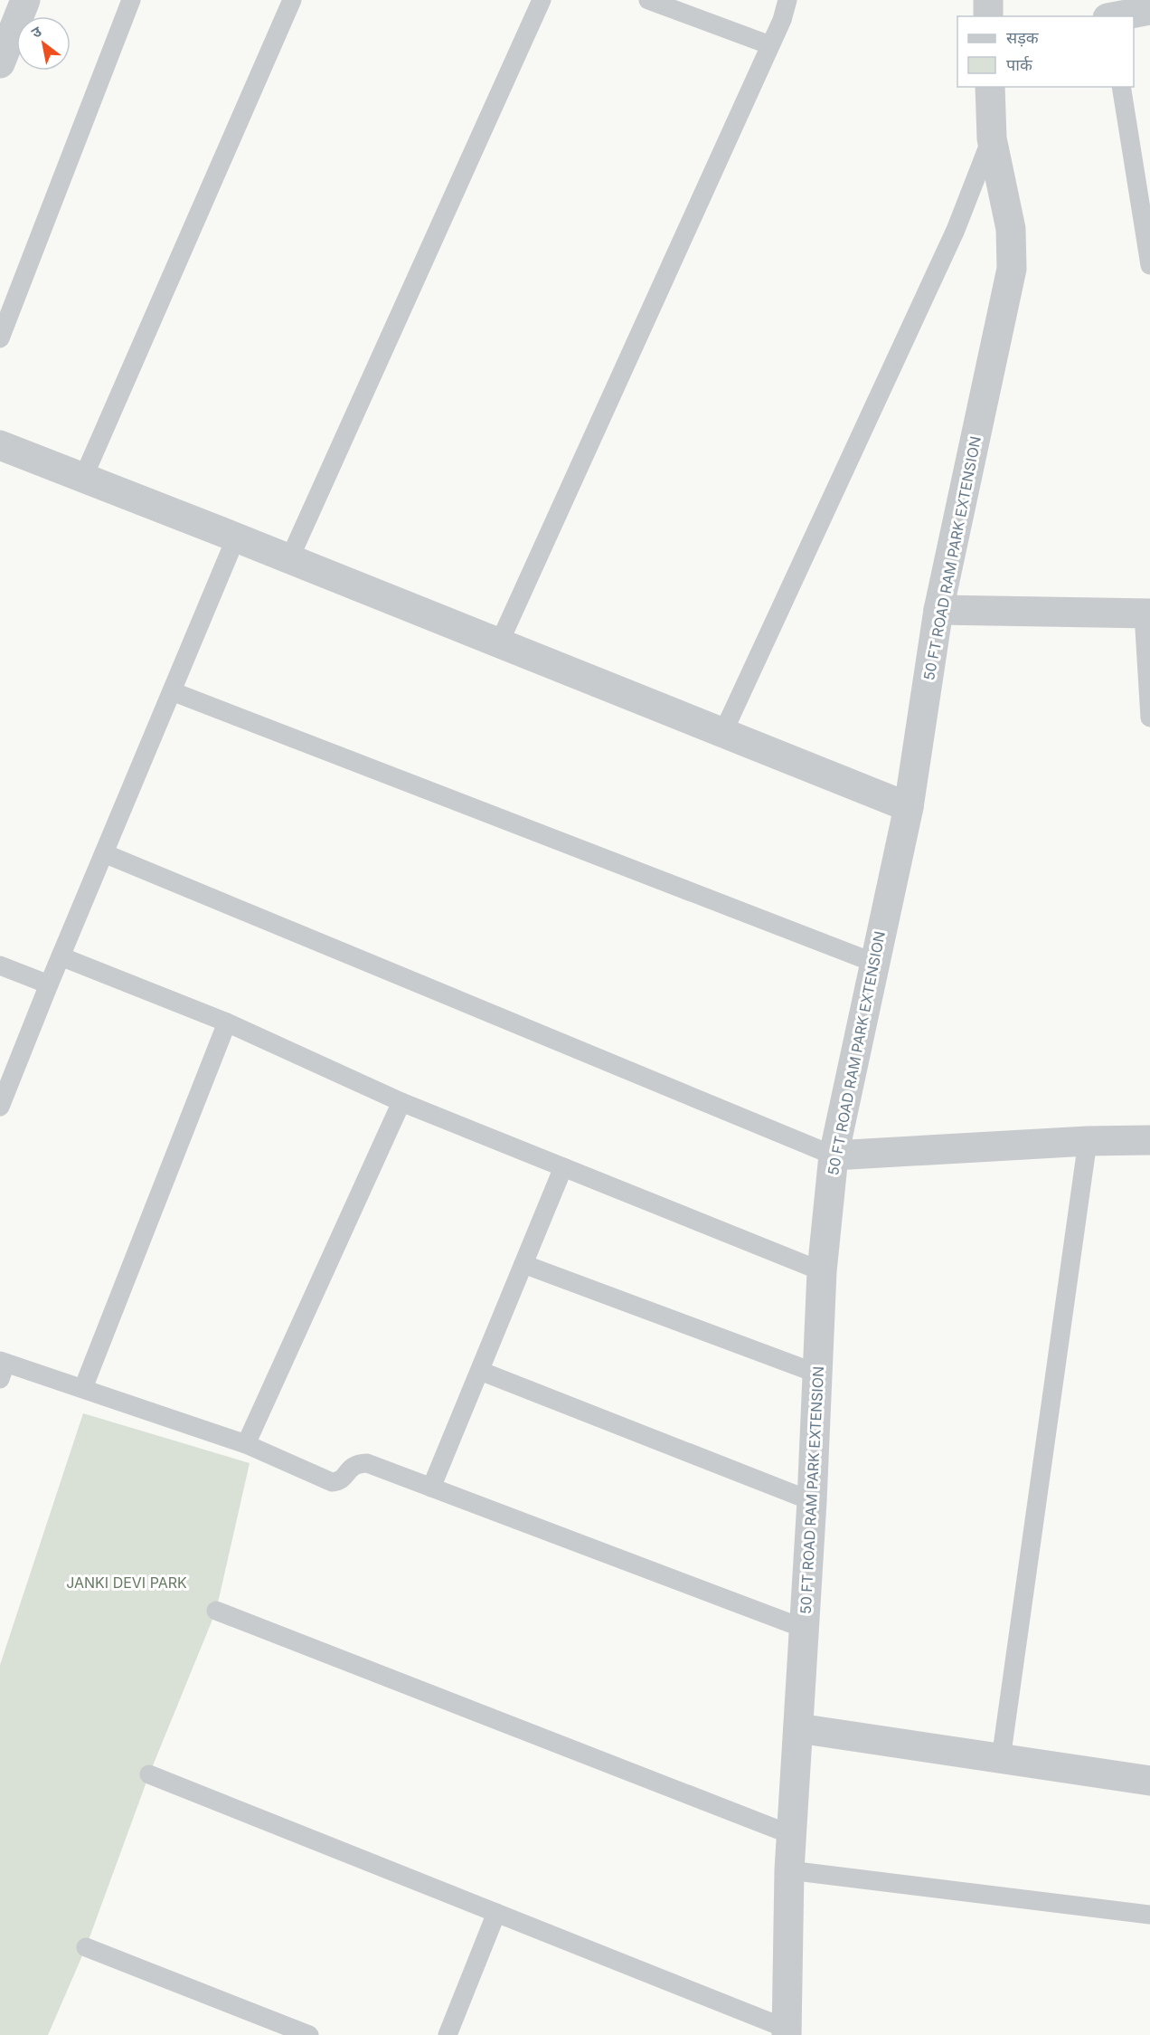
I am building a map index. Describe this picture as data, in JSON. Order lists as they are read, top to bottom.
{
  "streets": {
    "street": ["50 FT ROAD RAM PARK EXTENSION"]
  },
  "parks": ["JANKI DEVI PARK"],
  "legend": ["सड़क", "पार्क"],
  "north": "top left"
}
